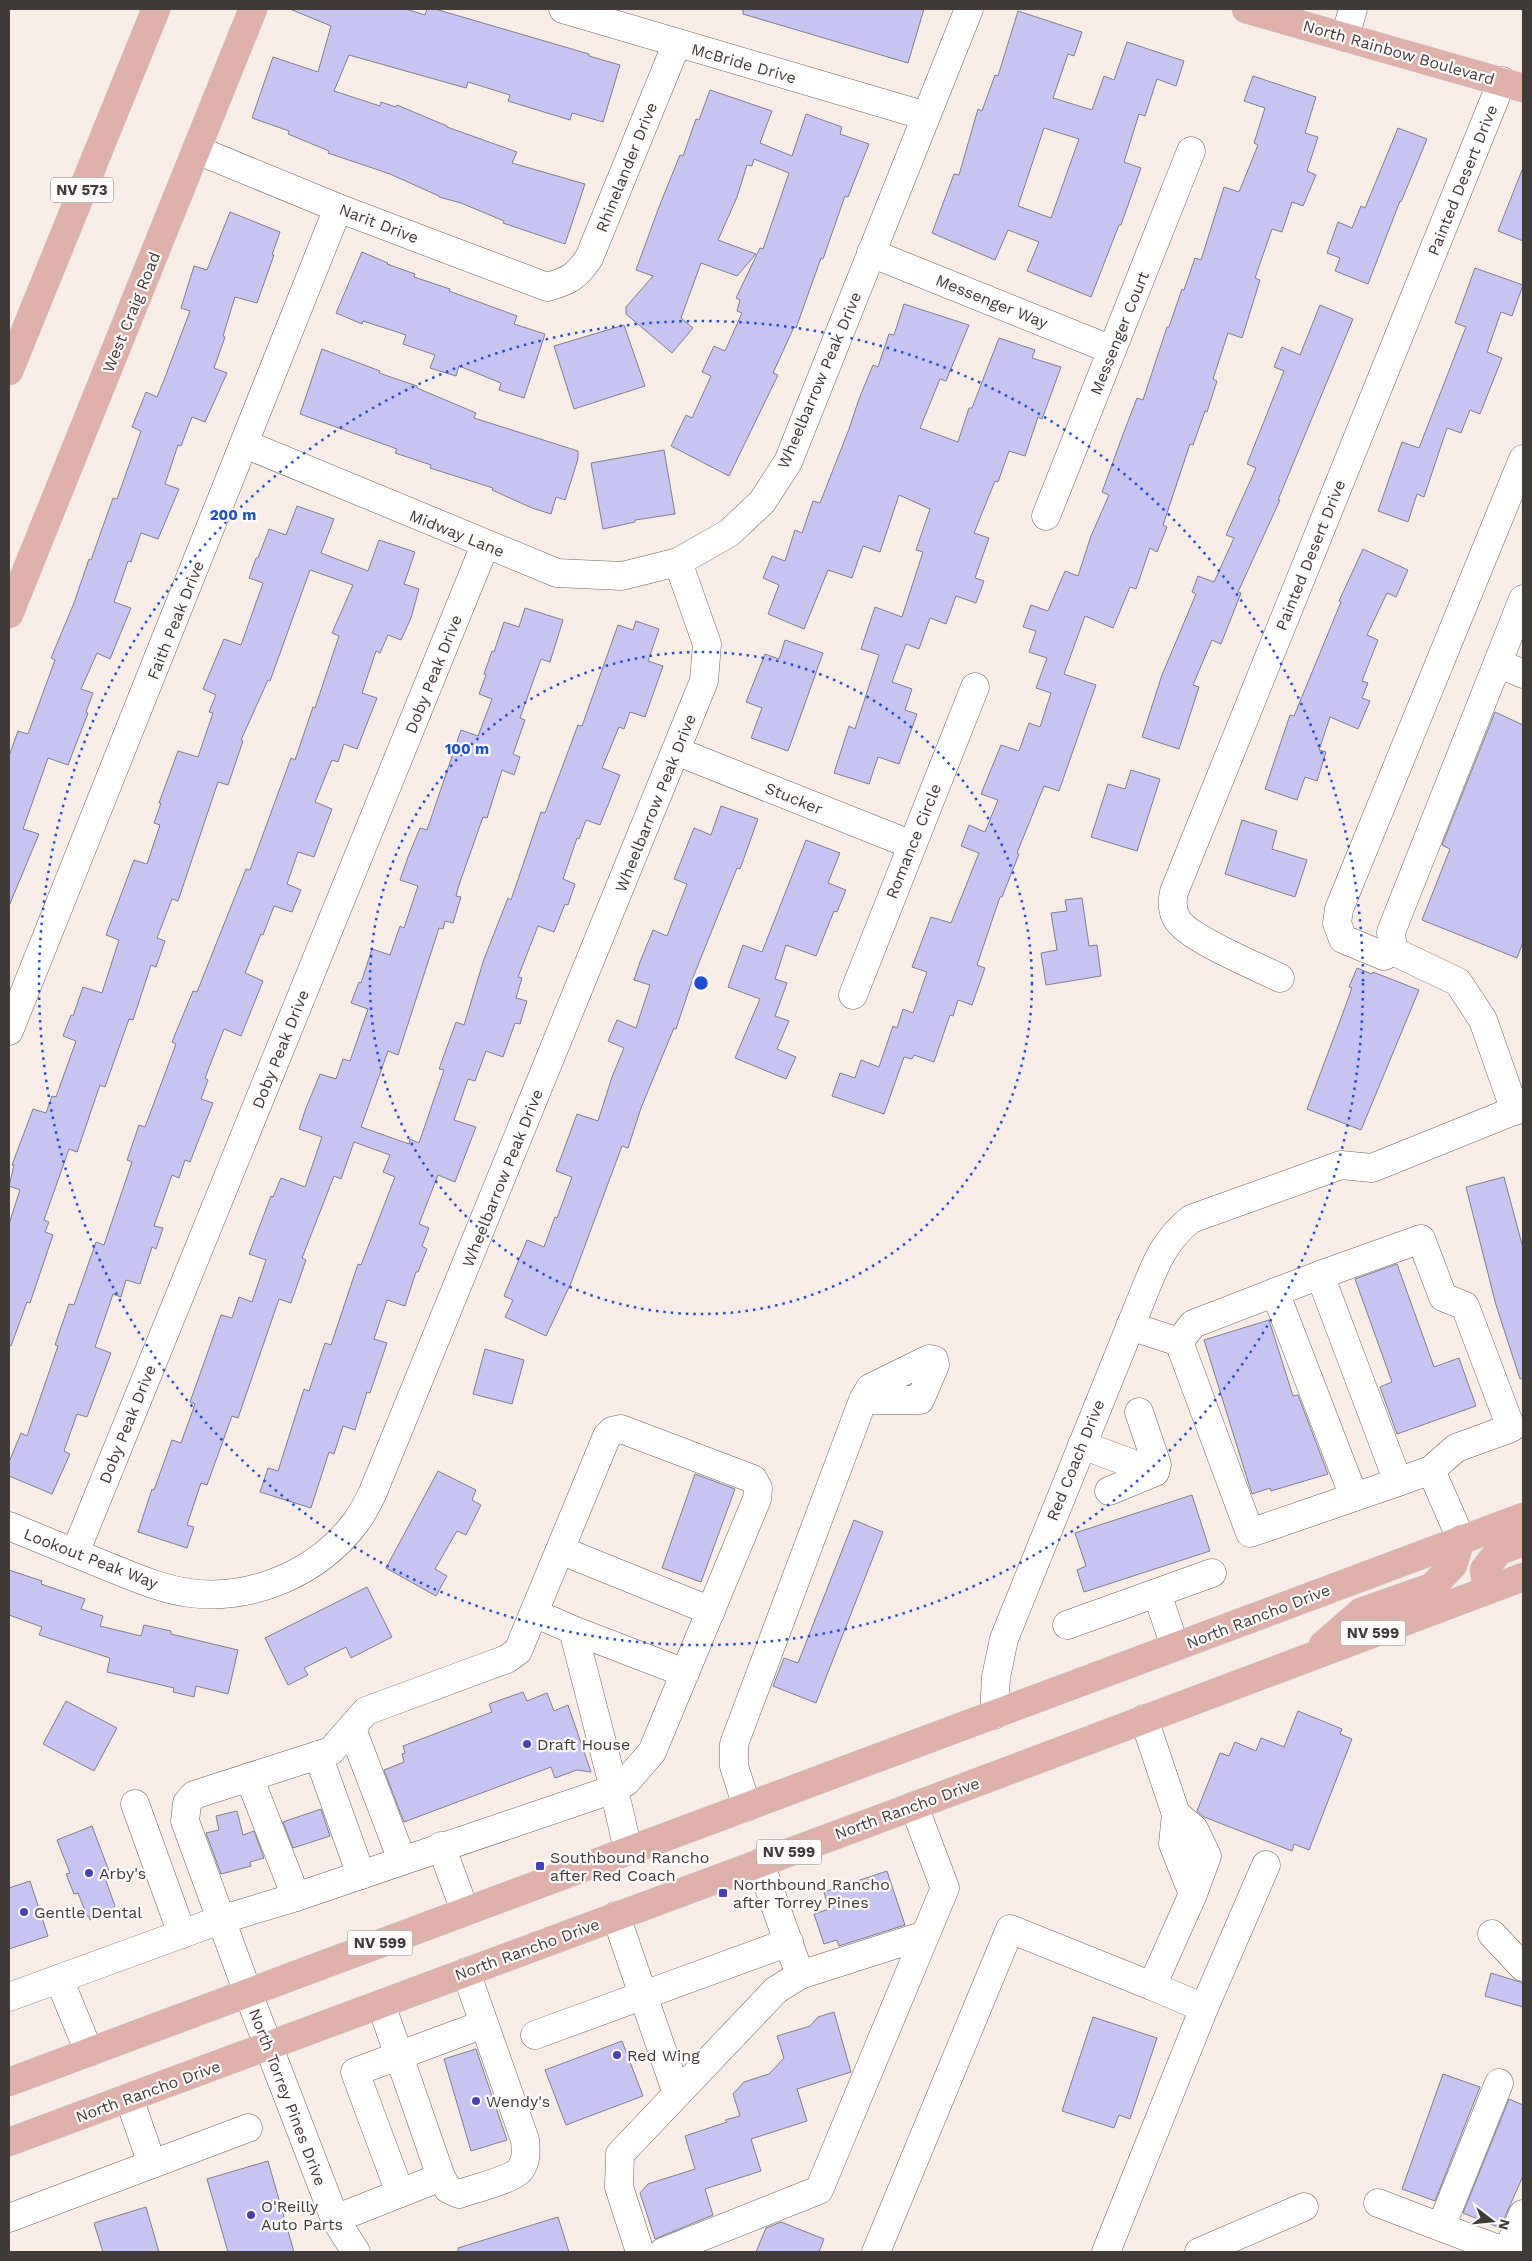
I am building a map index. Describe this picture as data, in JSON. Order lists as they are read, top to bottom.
{
  "streets": {
    "main road": [
      "North Rainbow Boulevard",
      "NV 573",
      "West Craig Road",
      "North Rancho Drive",
      "NV 599"
    ],
    "street": [
      "McBride Drive",
      "Rhinelander Drive",
      "Painted Desert Drive",
      "Narit Drive",
      "Messenger Way",
      "Messenger Court",
      "Wheelbarrow Peak Drive",
      "Midway Lane",
      "Faith Peak Drive",
      "Doby Peak Drive",
      "Stucker",
      "Romance Circle",
      "Red Coach Drive",
      "Lookout Peak Way",
      "North Torrey Pines Drive"
    ]
  },
  "crossings": [
    ["North Rainbow Boulevard", "Painted Desert Drive"],
    ["McBride Drive", "Rhinelander Drive"],
    ["McBride Drive", "Wheelbarrow Peak Drive"],
    ["Rhinelander Drive", "Narit Drive"],
    ["Narit Drive", "West Craig Road"],
    ["Narit Drive", "Faith Peak Drive"],
    ["Messenger Way", "Messenger Court"],
    ["Messenger Way", "Wheelbarrow Peak Drive"],
    ["Wheelbarrow Peak Drive", "Midway Lane"],
    ["Wheelbarrow Peak Drive", "Stucker"],
    ["Wheelbarrow Peak Drive", "Lookout Peak Way"],
    ["Midway Lane", "Faith Peak Drive"],
    ["Midway Lane", "Doby Peak Drive"],
    ["Doby Peak Drive", "Lookout Peak Way"],
    ["Stucker", "Romance Circle"],
    ["Red Coach Drive", "North Rancho Drive"],
    ["North Rancho Drive", "North Torrey Pines Drive"]
  ],
  "places": {
    "other": [
      "Draft House",
      "Arby's",
      "Gentle Dental",
      "Red Wing",
      "Wendy's",
      "O'Reilly Auto Parts"
    ],
    "transit": ["Southbound Rancho after Red Coach", "Northbound Rancho after Torrey Pines"]
  },
  "north": "right",
  "rings": ["200 m", "100 m"]
}
